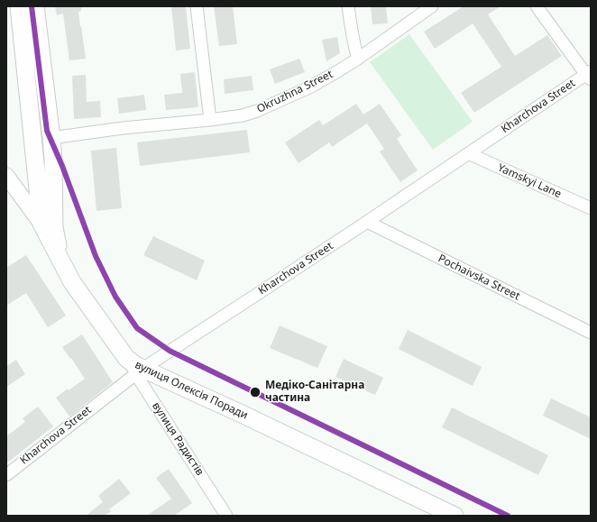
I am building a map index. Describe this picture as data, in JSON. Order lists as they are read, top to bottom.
{
  "streets": {
    "main road": ["вулиця Олексія Поради"],
    "street": [
      "Okruzhna Street",
      "Kharchova Street",
      "Yamskyi Lane",
      "Pochaivska Street",
      "вулиця Радистів"
    ]
  },
  "crossings": [
    ["Kharchova Street", "Yamskyi Lane"],
    ["Kharchova Street", "Pochaivska Street"],
    ["Kharchova Street", "вулиця Олексія Поради"],
    ["Kharchova Street", "вулиця Радистів"],
    ["вулиця Олексія Поради", "вулиця Радистів"]
  ],
  "places": ["Медіко-Санітарна частина"]
}
